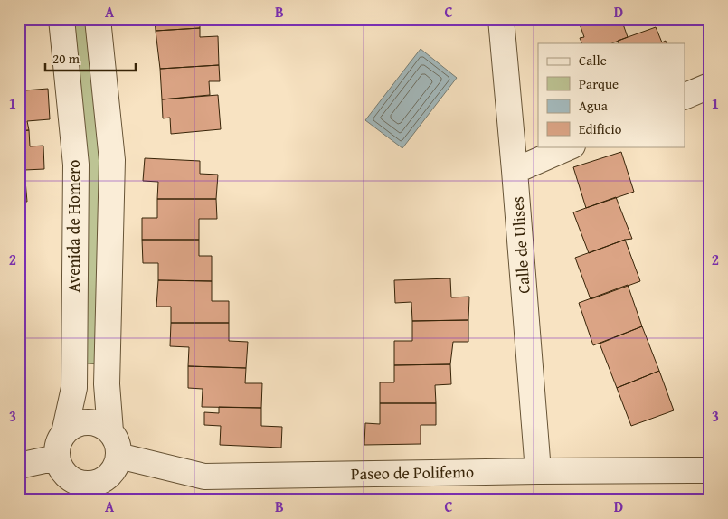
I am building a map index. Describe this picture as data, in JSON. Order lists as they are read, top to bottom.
{
  "streets": {
    "street": ["Avenida de Homero", "Calle de Ulises", "Paseo de Polifemo"]
  },
  "crossings": [
    ["Avenida de Homero", "Paseo de Polifemo"],
    ["Calle de Ulises", "Paseo de Polifemo"]
  ],
  "legend": [
    "Calle",
    "Parque",
    "Agua",
    "Edificio"
  ],
  "scale_bar": "20 m",
  "grid": {
    "columns": [
      "A",
      "B",
      "C",
      "D"
    ],
    "rows": ["1", "2", "3"]
  }
}
